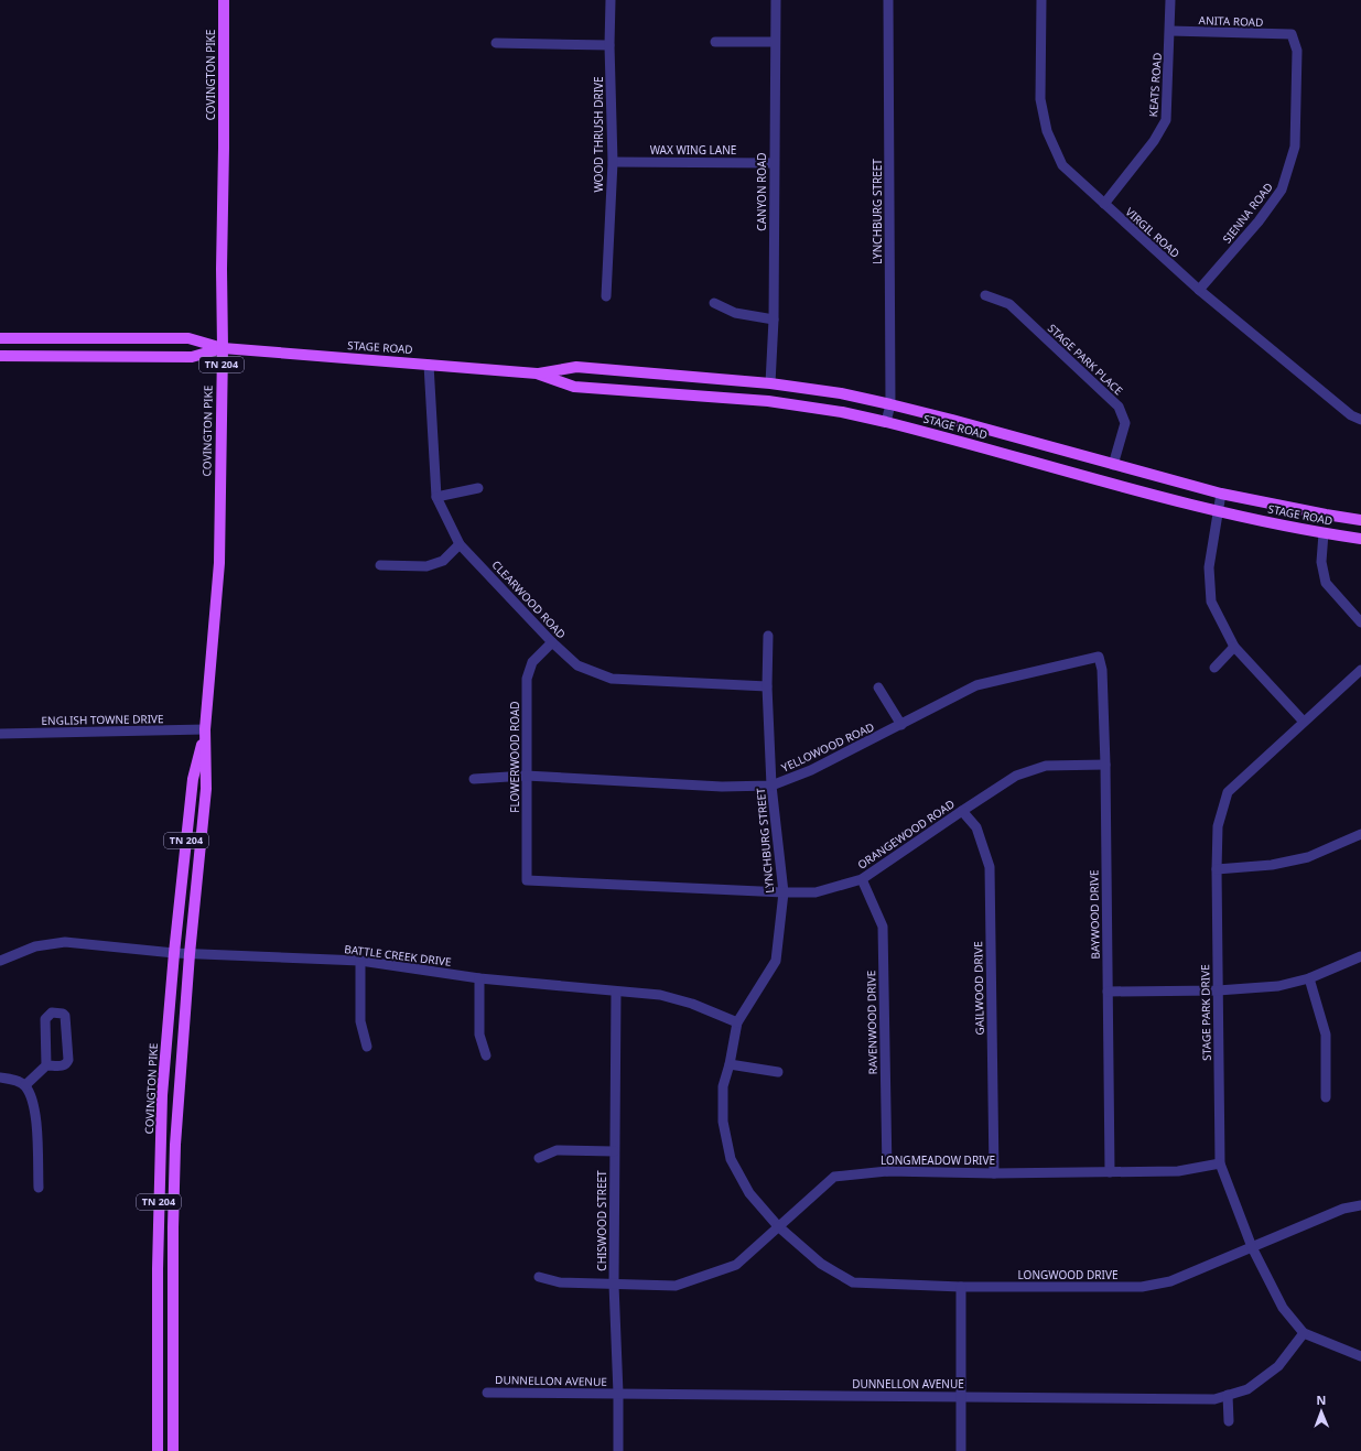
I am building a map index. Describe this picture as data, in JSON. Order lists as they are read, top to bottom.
{
  "streets": {
    "main road": ["COVINGTON PIKE", "STAGE ROAD", "TN 204"],
    "street": [
      "ANITA ROAD",
      "KEATS ROAD",
      "WOOD THRUSH DRIVE",
      "WAX WING LANE",
      "CANYON ROAD",
      "LYNCHBURG STREET",
      "SIENNA ROAD",
      "VIRGIL ROAD",
      "STAGE PARK PLACE",
      "CLEARWOOD ROAD",
      "ENGLISH TOWNE DRIVE",
      "YELLOWOOD ROAD",
      "FLOWERWOOD ROAD",
      "ORANGEWOOD ROAD",
      "BAYWOOD DRIVE",
      "BATTLE CREEK DRIVE",
      "GAILWOOD DRIVE",
      "STAGE PARK DRIVE",
      "RAVENWOOD DRIVE",
      "LONGMEADOW DRIVE",
      "CHISWOOD STREET",
      "LONGWOOD DRIVE",
      "DUNNELLON AVENUE"
    ]
  },
  "crossings": [
    ["ANITA ROAD", "KEATS ROAD"],
    ["ANITA ROAD", "SIENNA ROAD"],
    ["COVINGTON PIKE", "STAGE ROAD"],
    ["COVINGTON PIKE", "ENGLISH TOWNE DRIVE"],
    ["COVINGTON PIKE", "BATTLE CREEK DRIVE"],
    ["KEATS ROAD", "VIRGIL ROAD"],
    ["WOOD THRUSH DRIVE", "WAX WING LANE"],
    ["WAX WING LANE", "CANYON ROAD"],
    ["CANYON ROAD", "STAGE ROAD"],
    ["LYNCHBURG STREET", "STAGE ROAD"],
    ["LYNCHBURG STREET", "CLEARWOOD ROAD"],
    ["LYNCHBURG STREET", "YELLOWOOD ROAD"],
    ["LYNCHBURG STREET", "ORANGEWOOD ROAD"],
    ["LYNCHBURG STREET", "BATTLE CREEK DRIVE"],
    ["LYNCHBURG STREET", "LONGMEADOW DRIVE"],
    ["LYNCHBURG STREET", "LONGWOOD DRIVE"],
    ["SIENNA ROAD", "VIRGIL ROAD"],
    ["STAGE ROAD", "STAGE PARK PLACE"],
    ["STAGE ROAD", "CLEARWOOD ROAD"],
    ["CLEARWOOD ROAD", "FLOWERWOOD ROAD"],
    ["YELLOWOOD ROAD", "FLOWERWOOD ROAD"],
    ["YELLOWOOD ROAD", "BAYWOOD DRIVE"],
    ["FLOWERWOOD ROAD", "ORANGEWOOD ROAD"],
    ["ORANGEWOOD ROAD", "BAYWOOD DRIVE"],
    ["ORANGEWOOD ROAD", "GAILWOOD DRIVE"],
    ["ORANGEWOOD ROAD", "RAVENWOOD DRIVE"],
    ["BAYWOOD DRIVE", "LONGMEADOW DRIVE"],
    ["BATTLE CREEK DRIVE", "CHISWOOD STREET"],
    ["GAILWOOD DRIVE", "LONGMEADOW DRIVE"],
    ["STAGE PARK DRIVE", "LONGMEADOW DRIVE"],
    ["STAGE PARK DRIVE", "LONGWOOD DRIVE"],
    ["STAGE PARK DRIVE", "DUNNELLON AVENUE"],
    ["RAVENWOOD DRIVE", "LONGMEADOW DRIVE"],
    ["LONGMEADOW DRIVE", "CHISWOOD STREET"],
    ["LONGMEADOW DRIVE", "LONGWOOD DRIVE"],
    ["CHISWOOD STREET", "DUNNELLON AVENUE"]
  ],
  "north": "top"
}
